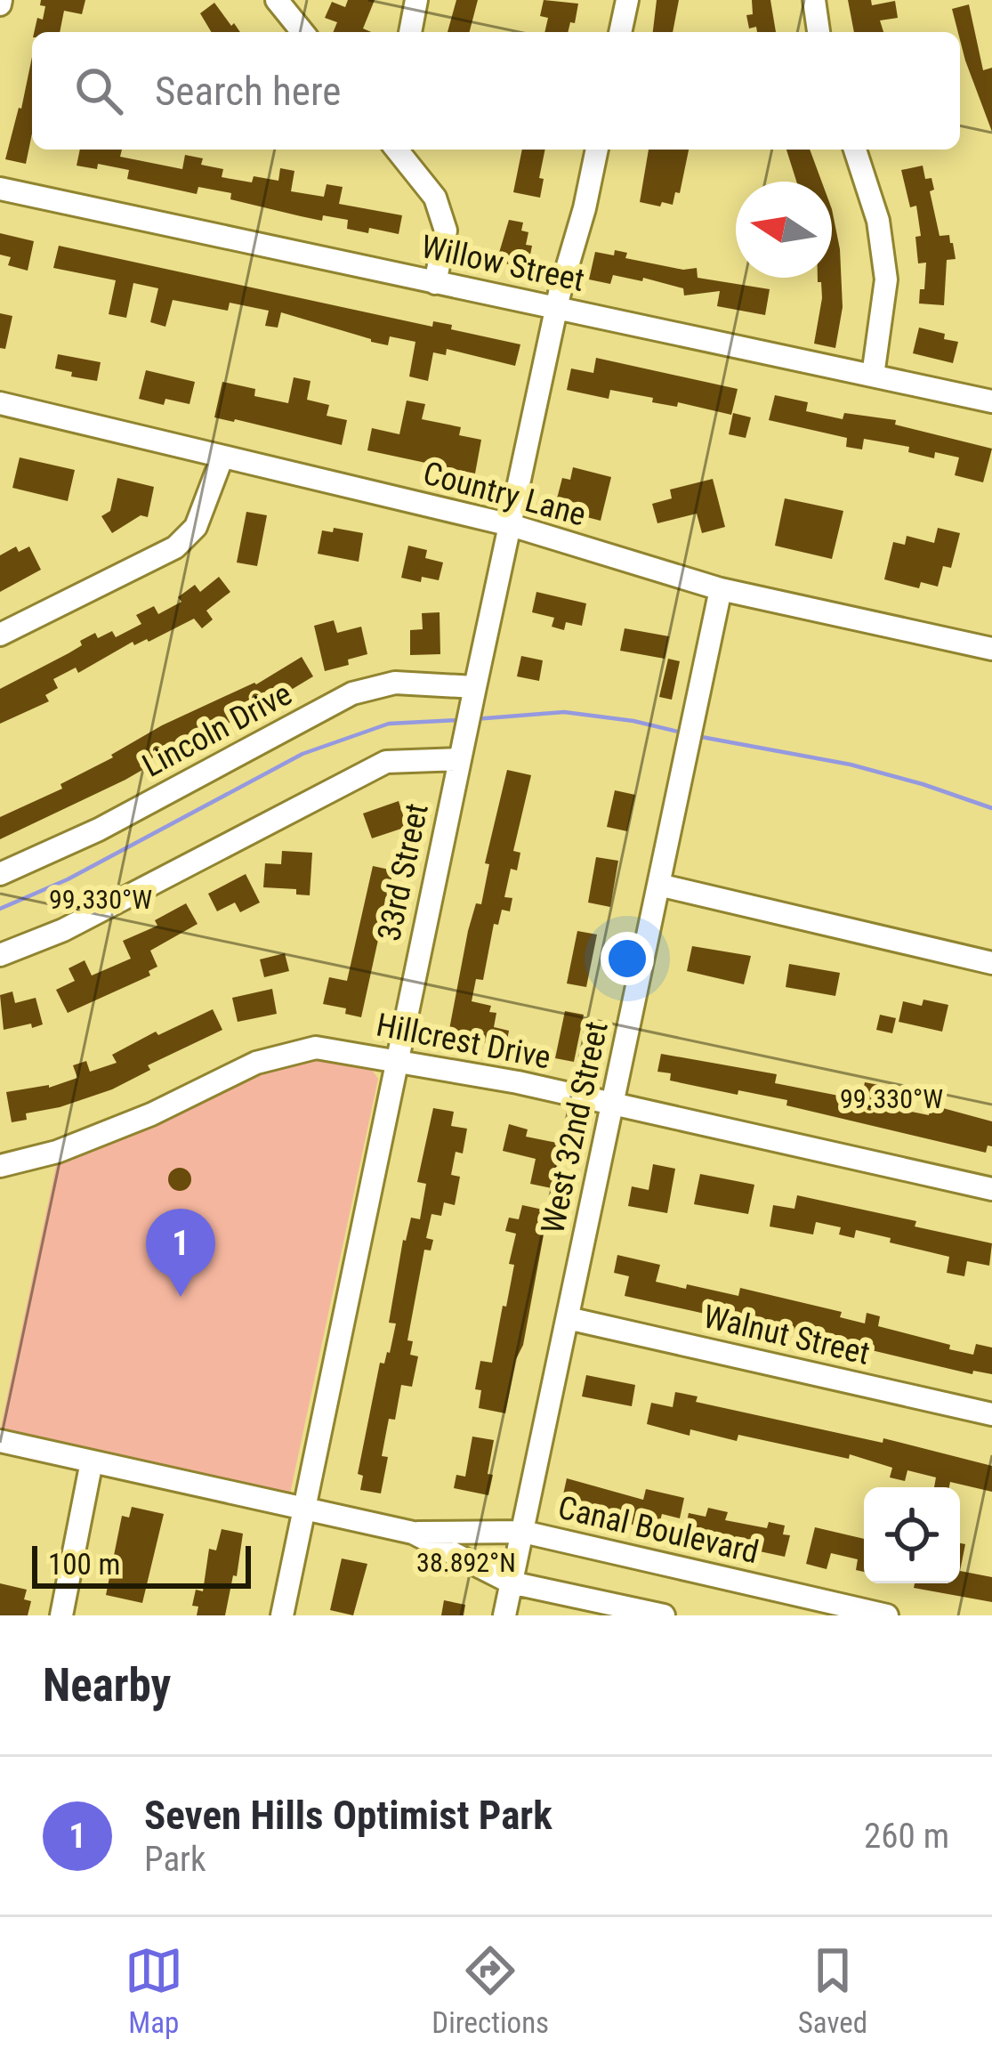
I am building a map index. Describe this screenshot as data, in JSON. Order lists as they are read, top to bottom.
{
  "streets": {
    "street": [
      "Willow Street",
      "Country Lane",
      "Lincoln Drive",
      "33rd Street",
      "Hillcrest Drive",
      "West 32nd Street",
      "Walnut Street",
      "Canal Boulevard"
    ]
  },
  "crossings": [
    ["Willow Street", "33rd Street"],
    ["Country Lane", "33rd Street"],
    ["Country Lane", "West 32nd Street"],
    ["Lincoln Drive", "33rd Street"],
    ["33rd Street", "Hillcrest Drive"],
    ["33rd Street", "Canal Boulevard"],
    ["Hillcrest Drive", "West 32nd Street"],
    ["West 32nd Street", "Walnut Street"],
    ["West 32nd Street", "Canal Boulevard"]
  ],
  "scale_bar": "100 m",
  "north": "left",
  "page": {
    "search": "Search here",
    "pins": "1",
    "scale": "100 m",
    "heading": "Nearby",
    "list": [
      {
        "mark": "1",
        "name": "Seven Hills Optimist Park",
        "note": "Park",
        "value": "260 m"
      }
    ],
    "nav": ["Map", "Directions", "Saved"]
  },
  "coordinates": ["99.330°W", "38.892°N"]
}
